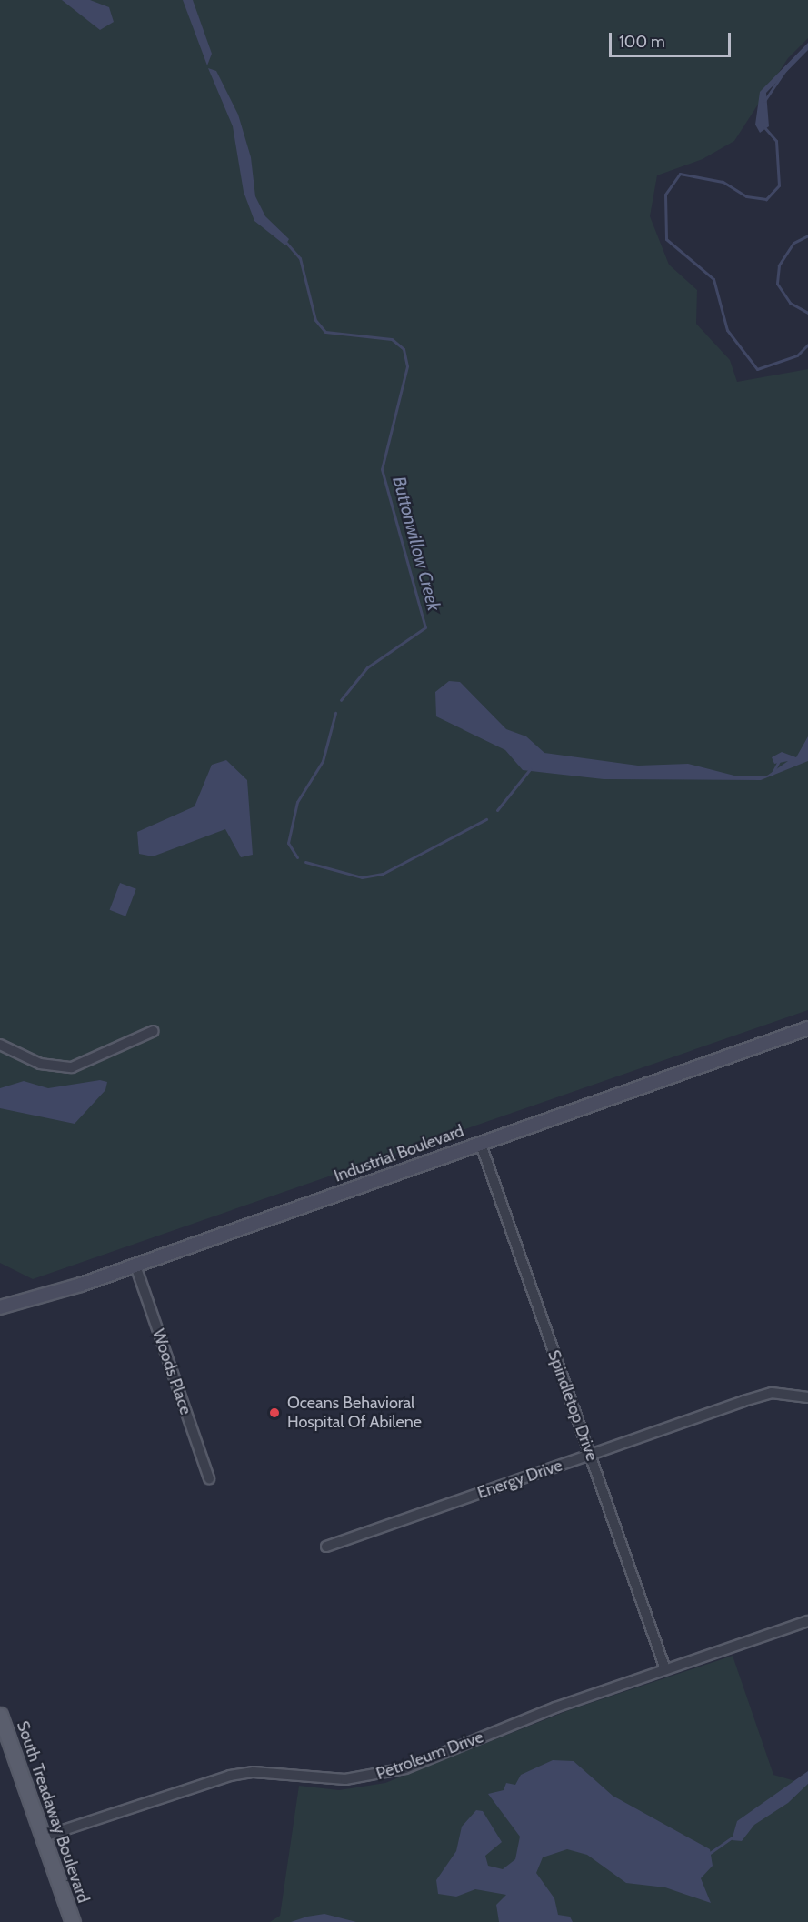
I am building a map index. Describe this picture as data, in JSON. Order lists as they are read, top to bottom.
{
  "streets": {
    "main road": ["Industrial Boulevard", "South Treadaway Boulevard"],
    "street": [
      "Woods Place",
      "Spindletop Drive",
      "Energy Drive",
      "Petroleum Drive"
    ]
  },
  "crossings": [
    ["Industrial Boulevard", "Woods Place"],
    ["Industrial Boulevard", "Spindletop Drive"],
    ["Spindletop Drive", "Energy Drive"],
    ["Spindletop Drive", "Petroleum Drive"],
    ["Petroleum Drive", "South Treadaway Boulevard"]
  ],
  "water": ["Buttonwillow Creek"],
  "places": ["Oceans Behavioral Hospital Of Abilene"],
  "scale_bar": "100 m"
}
